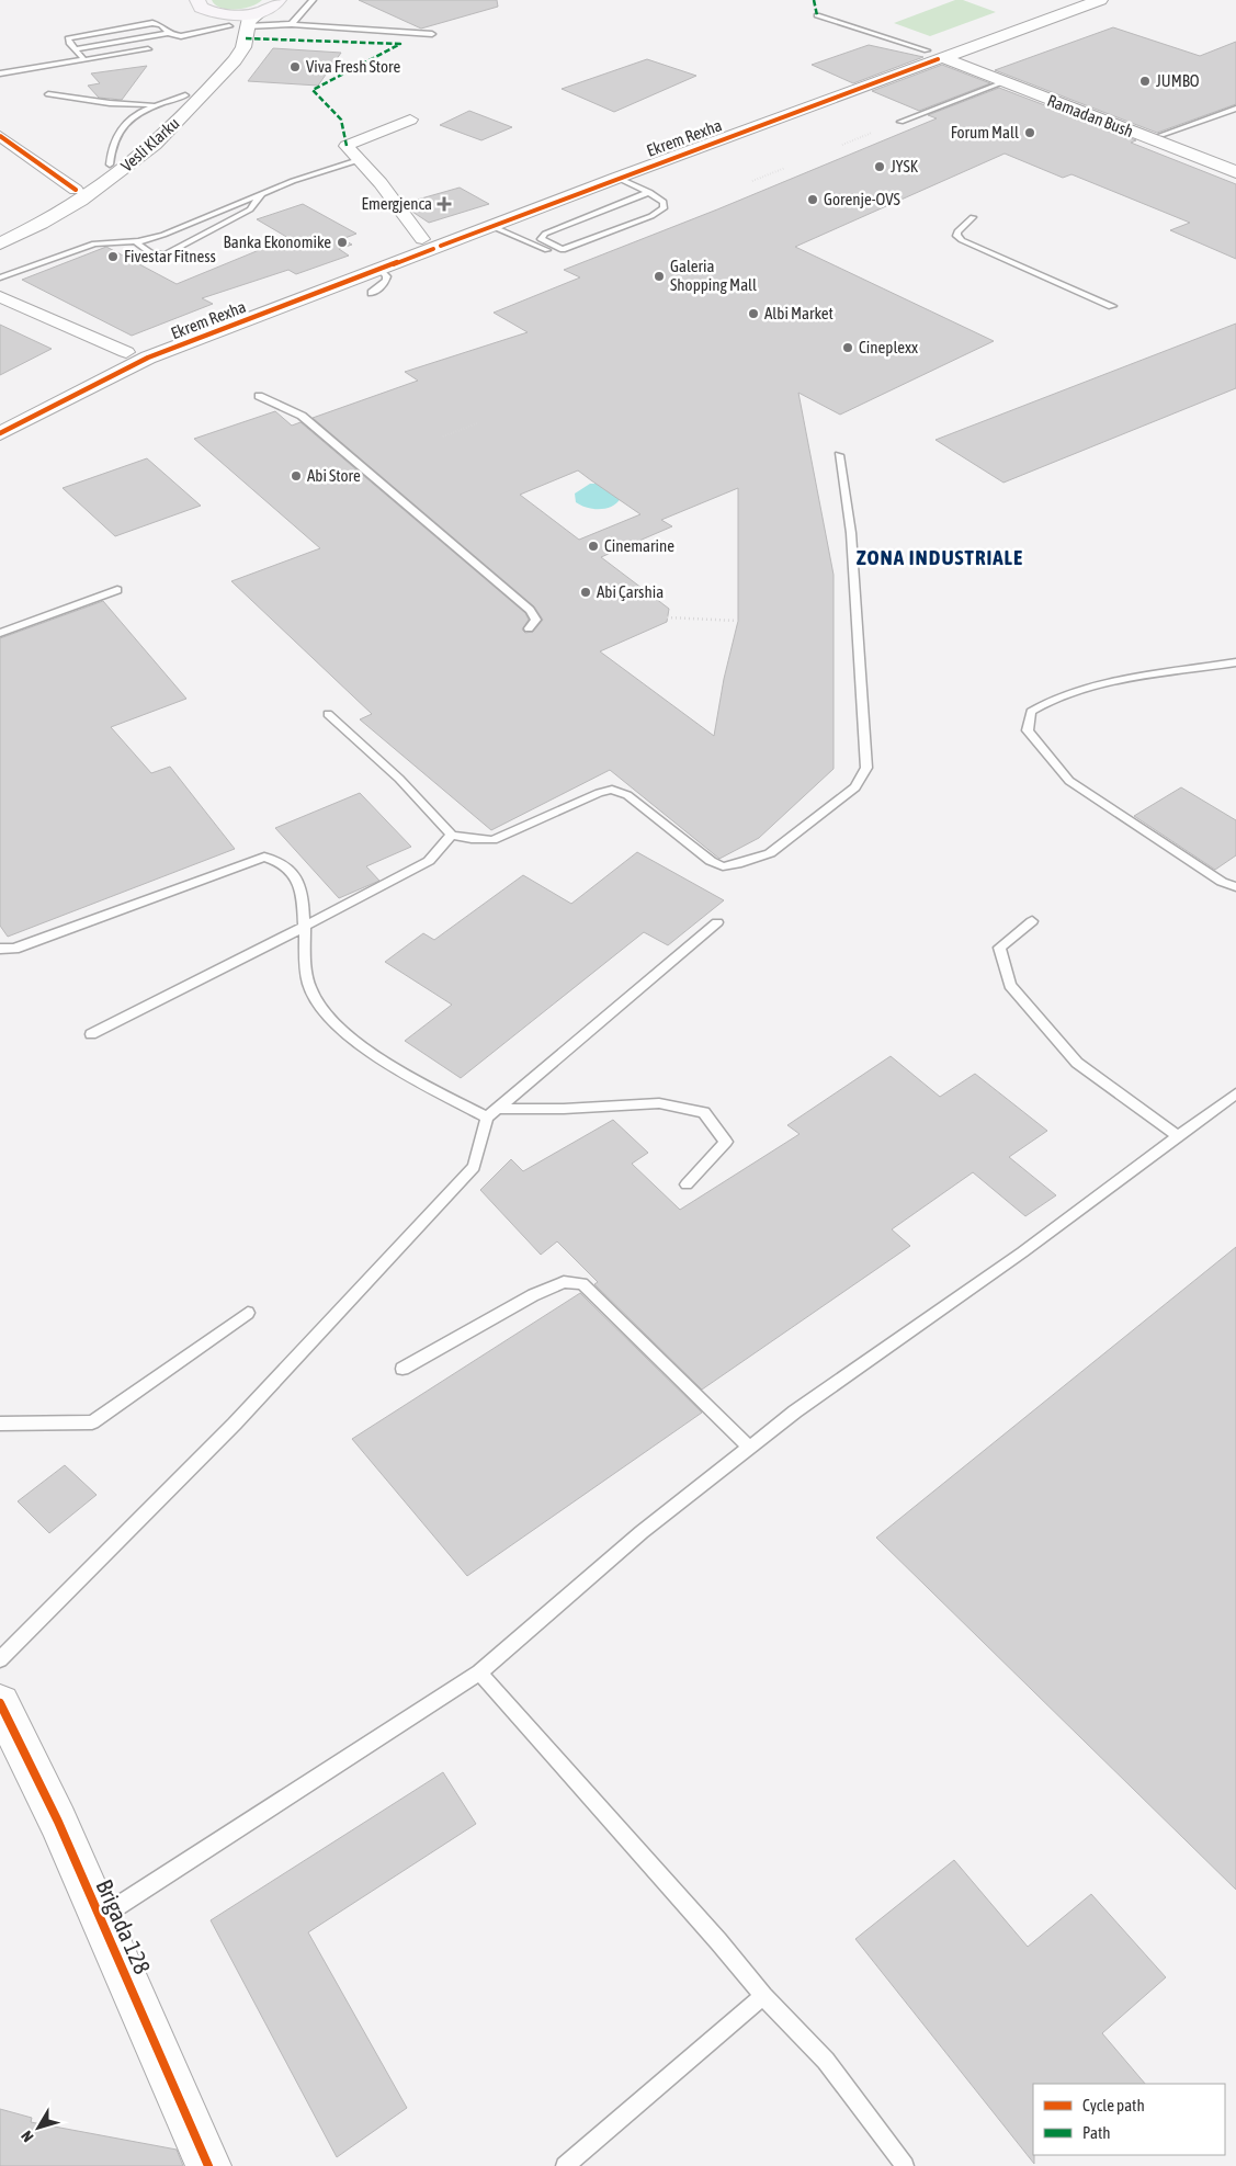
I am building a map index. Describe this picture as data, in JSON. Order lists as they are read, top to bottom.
{
  "streets": {
    "street": [
      "Ramadan Bush",
      "Ekrem Rexha",
      "Vesli Klarku",
      "Brigada 128"
    ]
  },
  "crossings": [
    ["Ramadan Bush", "Ekrem Rexha"]
  ],
  "districts": ["ZONA INDUSTRIALE"],
  "places": {
    "other": [
      "Viva Fresh Store",
      "JUMBO",
      "Forum Mall",
      "JYSK",
      "Gorenje-OVS",
      "Banka Ekonomike",
      "Fivestar Fitness",
      "Galeria Shopping Mall",
      "Albi Market",
      "Cineplexx",
      "Abi Store",
      "Cinemarine",
      "Abi Çarshia"
    ],
    "health": ["Emergjenca"]
  },
  "legend": ["Cycle path", "Path"],
  "north": "bottom left"
}
